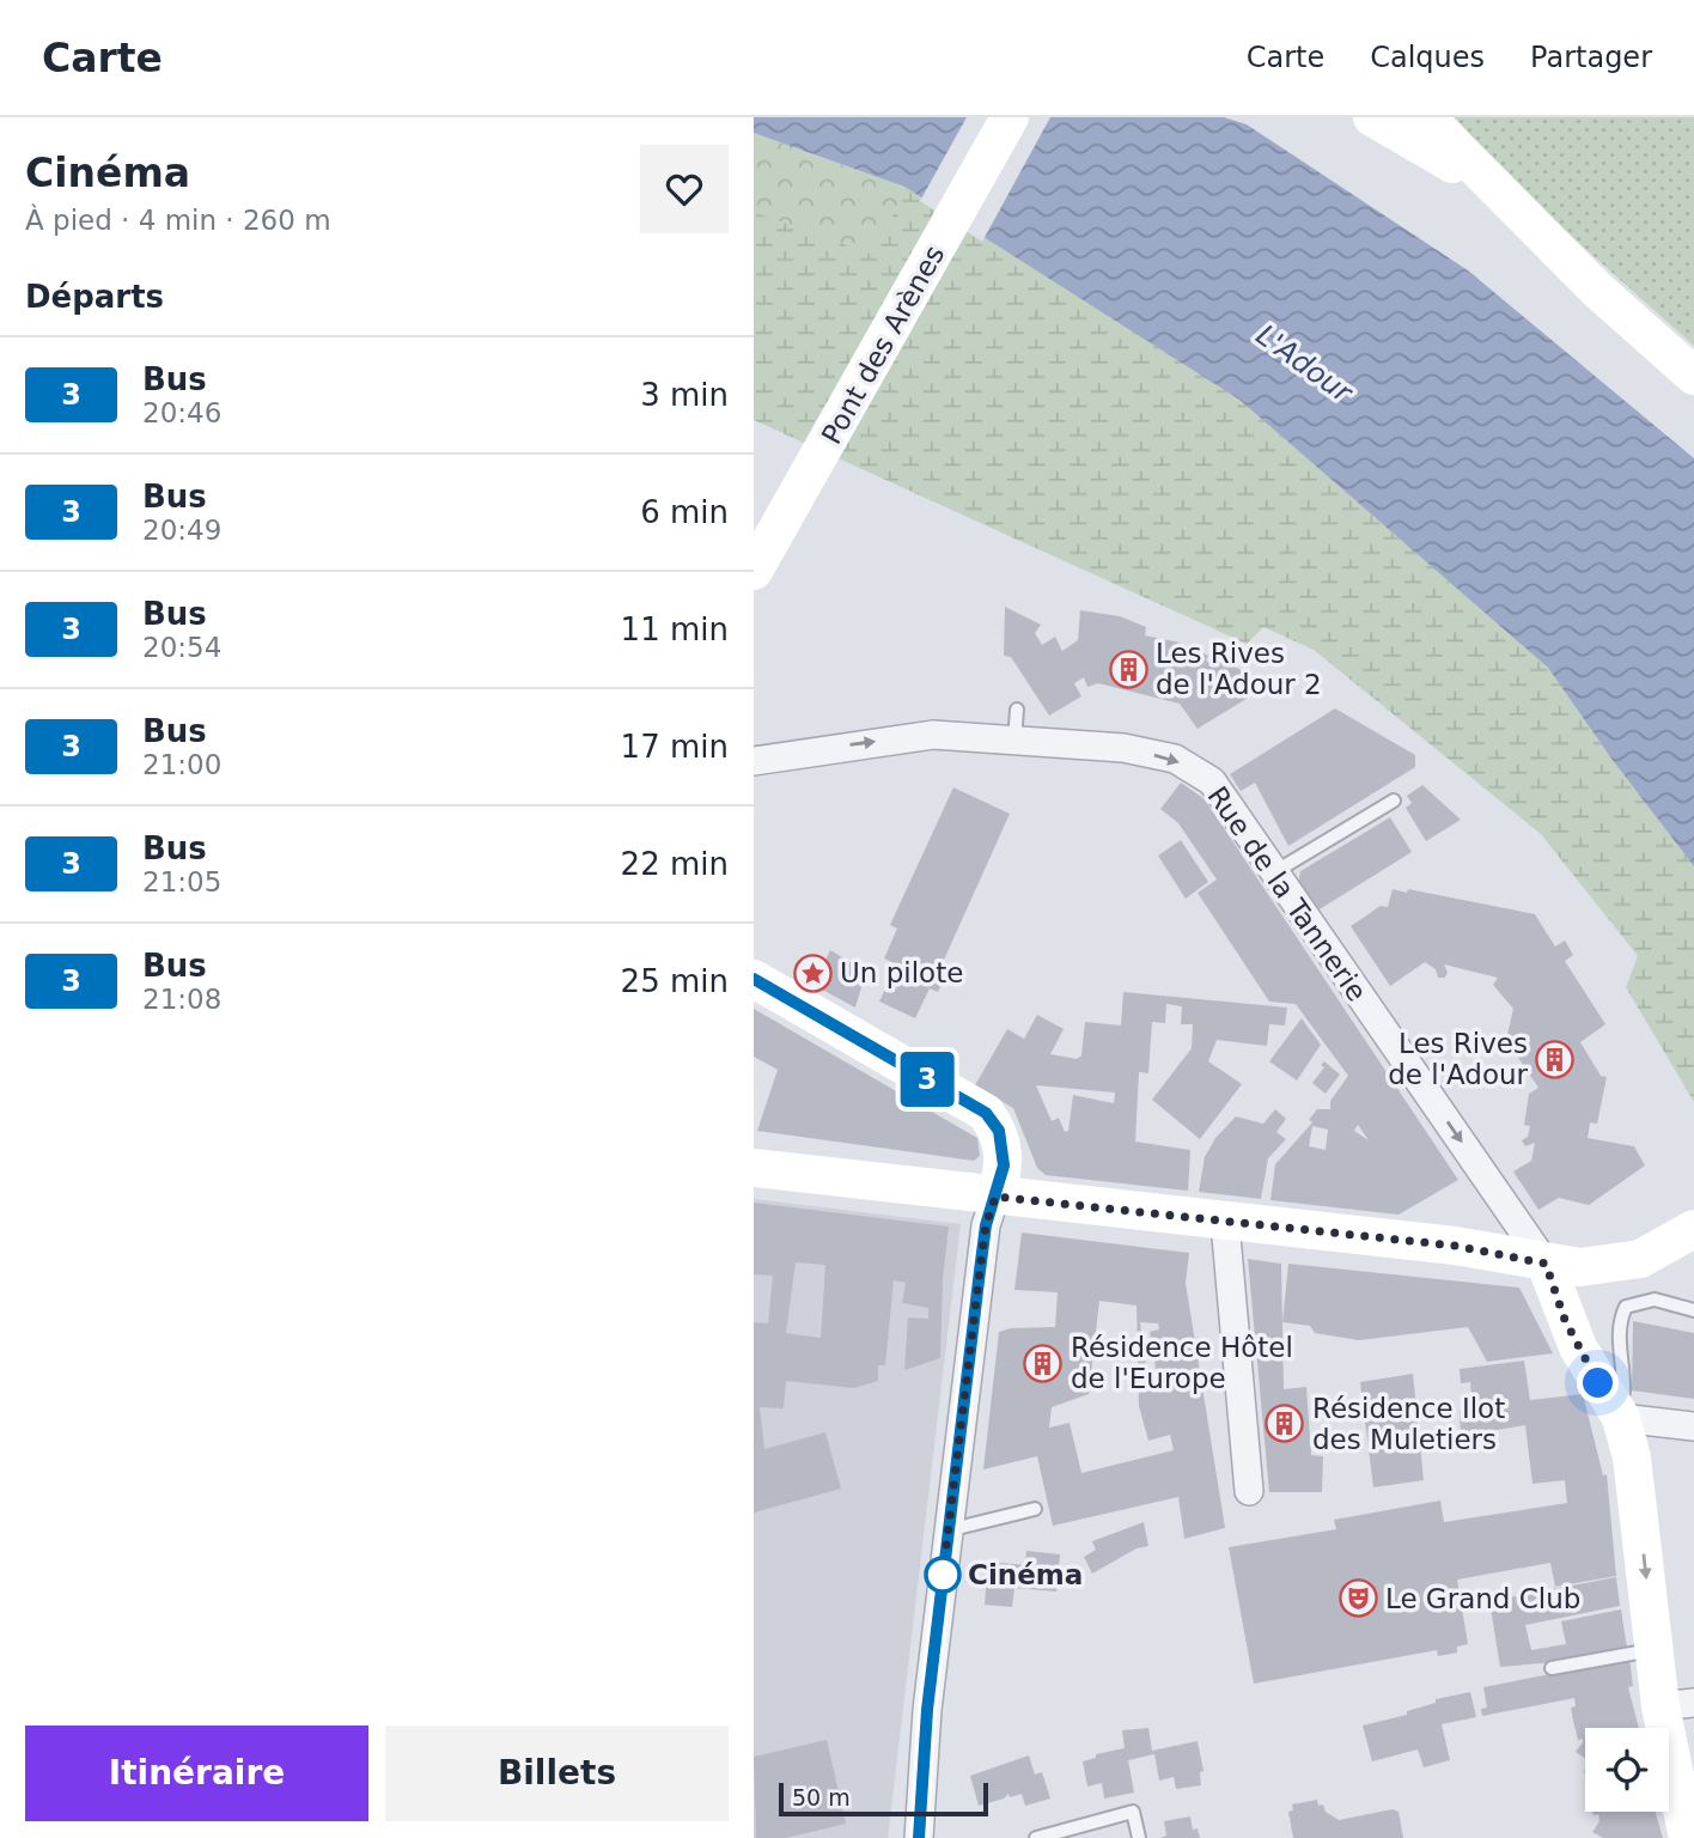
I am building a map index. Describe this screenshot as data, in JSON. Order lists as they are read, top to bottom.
{
  "streets": {
    "main road": ["Pont des Arènes"],
    "street": ["Rue de la Tannerie"]
  },
  "one_way": ["Rue de la Tannerie"],
  "water": ["L'Adour"],
  "places": {
    "building": [
      "Les Rives de l'Adour 2",
      "Les Rives de l'Adour",
      "Résidence Hôtel de l'Europe",
      "Résidence Ilot des Muletiers"
    ],
    "place": ["Un pilote"],
    "other": ["Cinéma"],
    "theatre": ["Le Grand Club"]
  },
  "lines": ["bus line 3"],
  "scale_bar": "50 m",
  "page": {
    "header": "Carte",
    "nav": ["Carte", "Calques", "Partager"],
    "heading": [
      ["Cinéma", "À pied · 4 min · 260 m"],
      "Départs"
    ],
    "on_map": "3",
    "list": [
      {
        "mark": "3",
        "name": "Bus",
        "note": "20:46",
        "value": "3 min"
      },
      {
        "mark": "3",
        "name": "Bus",
        "note": "20:49",
        "value": "6 min"
      },
      {
        "mark": "3",
        "name": "Bus",
        "note": "20:54",
        "value": "11 min"
      },
      {
        "mark": "3",
        "name": "Bus",
        "note": "21:00",
        "value": "17 min"
      },
      {
        "mark": "3",
        "name": "Bus",
        "note": "21:05",
        "value": "22 min"
      },
      {
        "mark": "3",
        "name": "Bus",
        "note": "21:08",
        "value": "25 min"
      }
    ],
    "buttons": ["Itinéraire", "Billets"],
    "scale": "50 m"
  }
}
